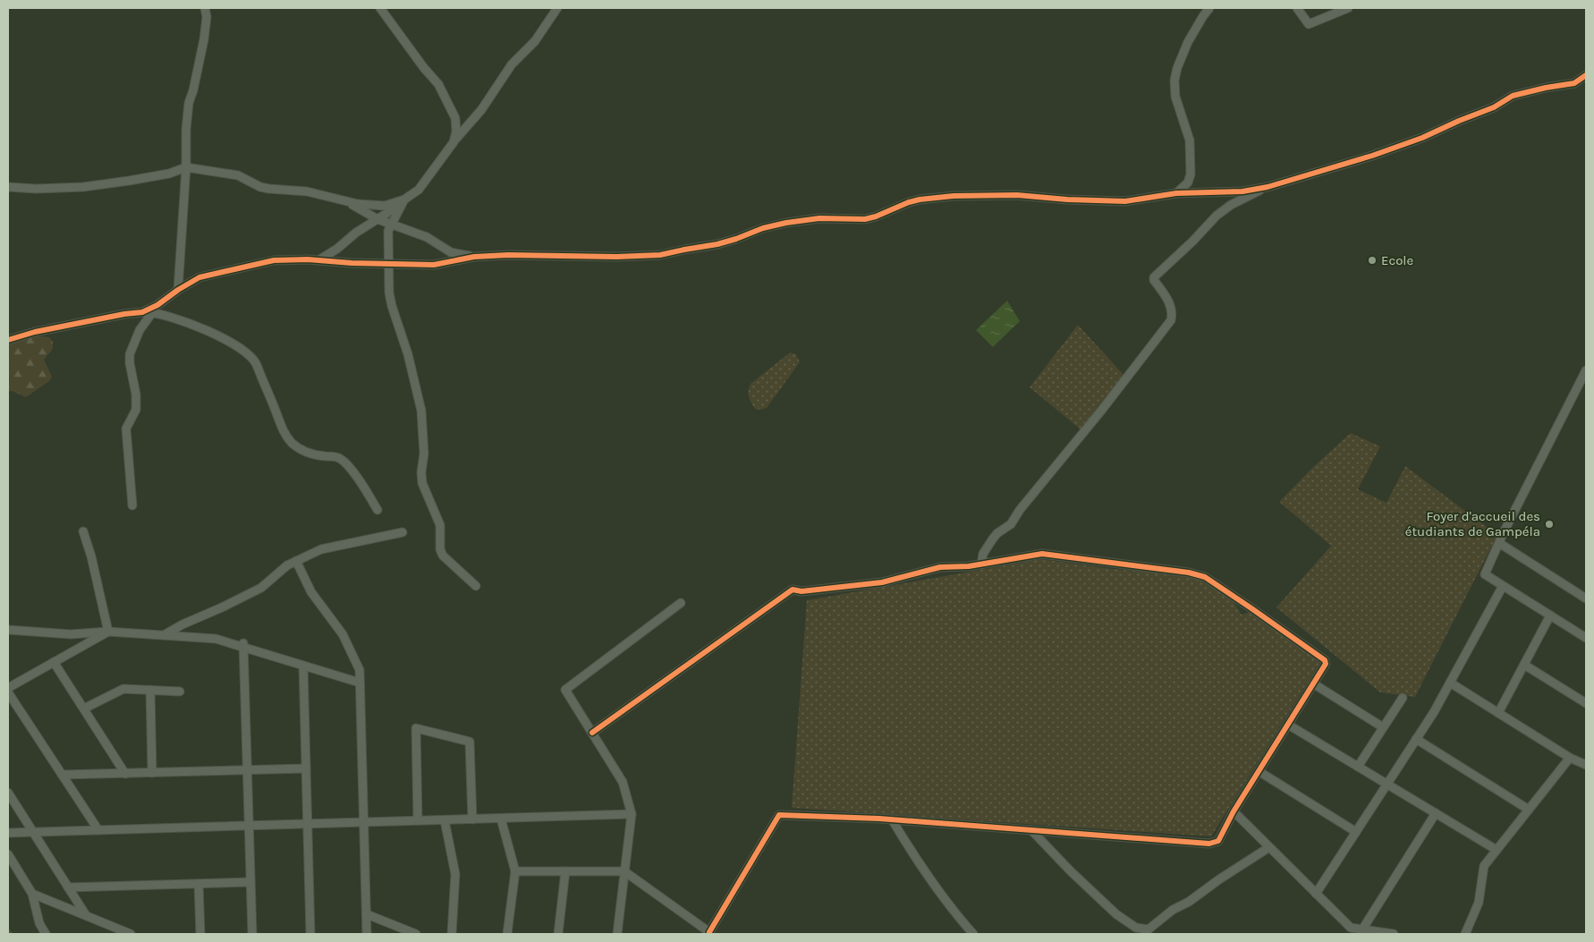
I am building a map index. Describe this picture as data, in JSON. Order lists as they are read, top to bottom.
{
  "places": ["Ecole", "Foyer d'accueil des étudiants de Gampéla"]
}
